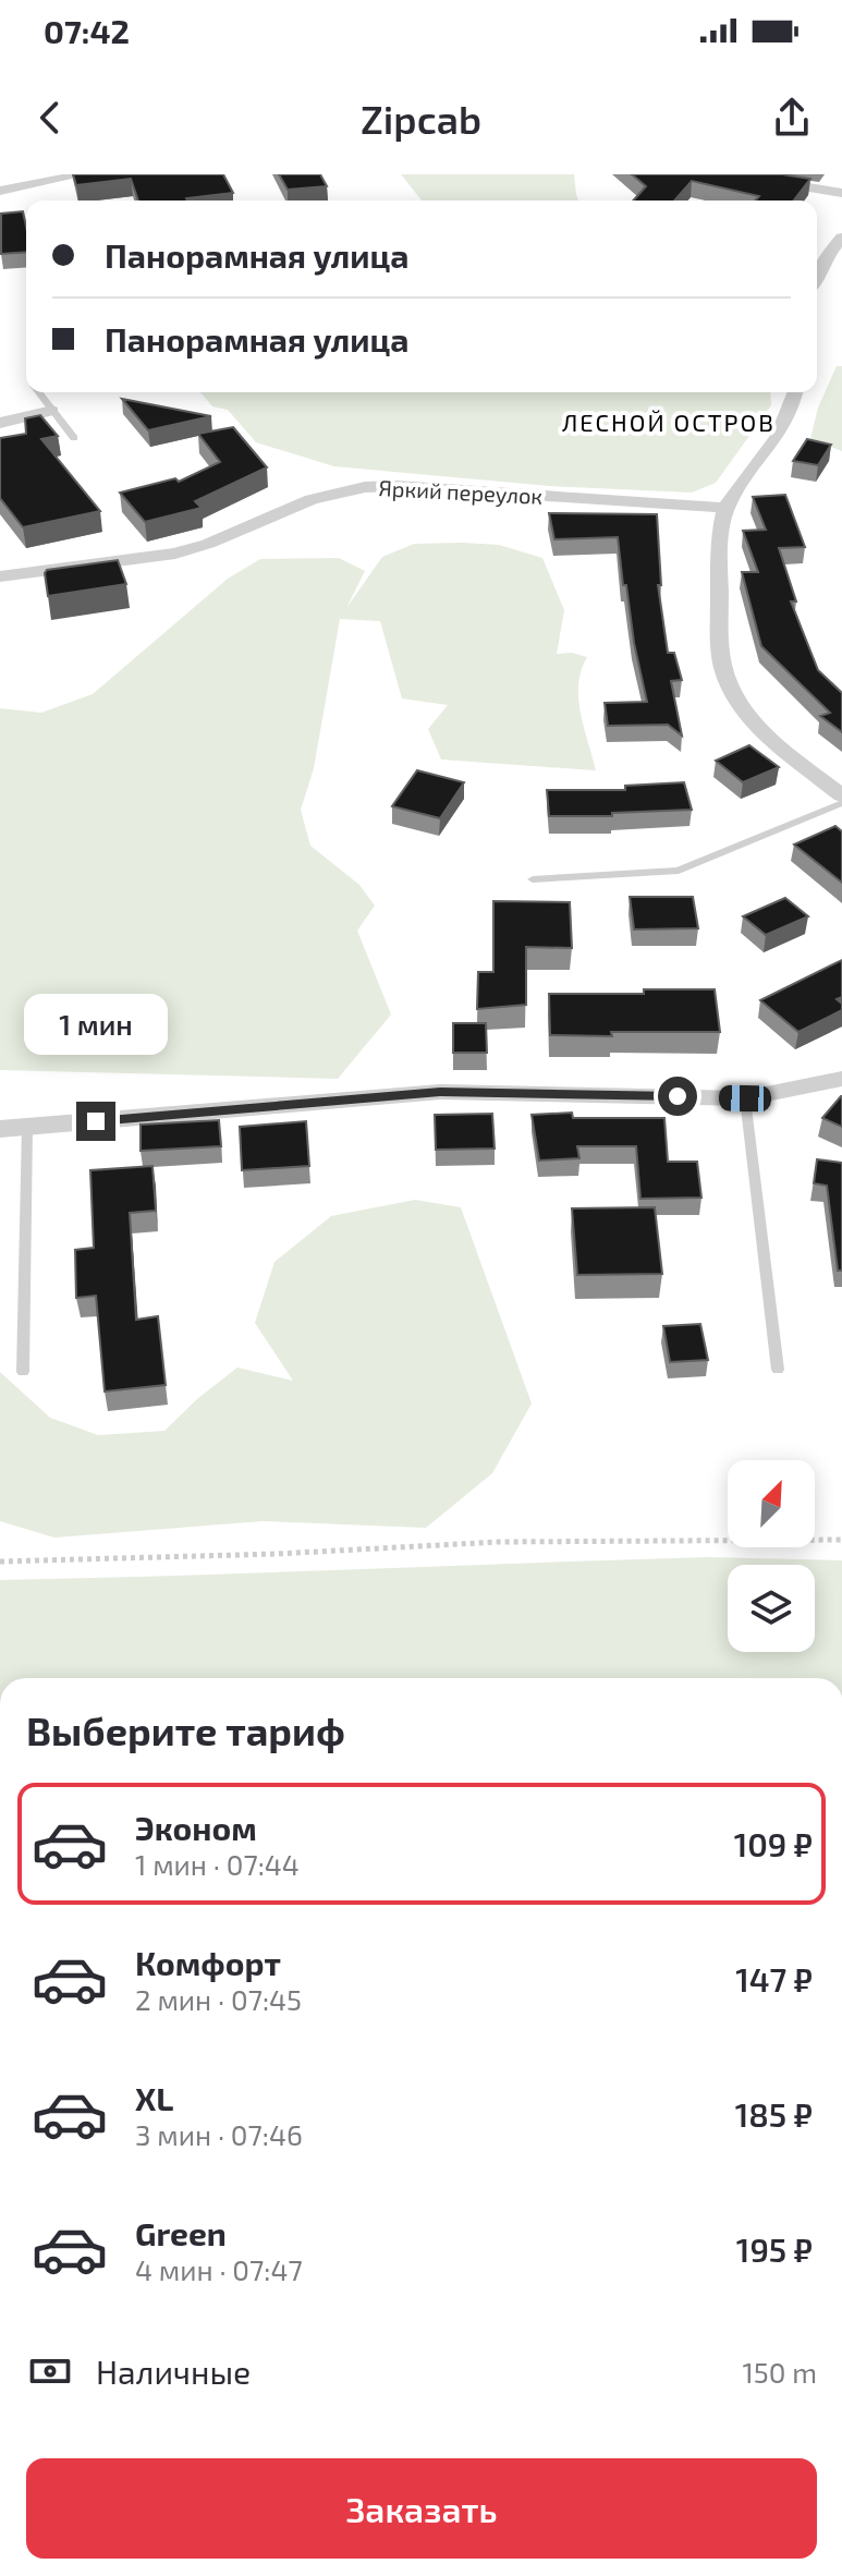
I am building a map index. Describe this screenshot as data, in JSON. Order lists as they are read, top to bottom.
{
  "streets": {
    "street": ["Яркий переулок"]
  },
  "districts": ["ЛЕСНОЙ ОСТРОВ"],
  "north": "top right",
  "page": {
    "status": "07:42",
    "header": "Zipcab",
    "banner": ["Панорамная улица", "Панорамная улица"],
    "bubble": "1 мин",
    "heading": "Выберите тариф",
    "list": [
      {
        "name": "Эконом",
        "note": "1 мин · 07:44",
        "value": "109 ₽"
      },
      {
        "name": "Комфорт",
        "note": "2 мин · 07:45",
        "value": "147 ₽"
      },
      {
        "name": "XL",
        "note": "3 мин · 07:46",
        "value": "185 ₽"
      },
      {
        "name": "Green",
        "note": "4 мин · 07:47",
        "value": "195 ₽"
      }
    ],
    "pay": ["Наличные", "150 m"],
    "buttons": "Заказать"
  }
}
